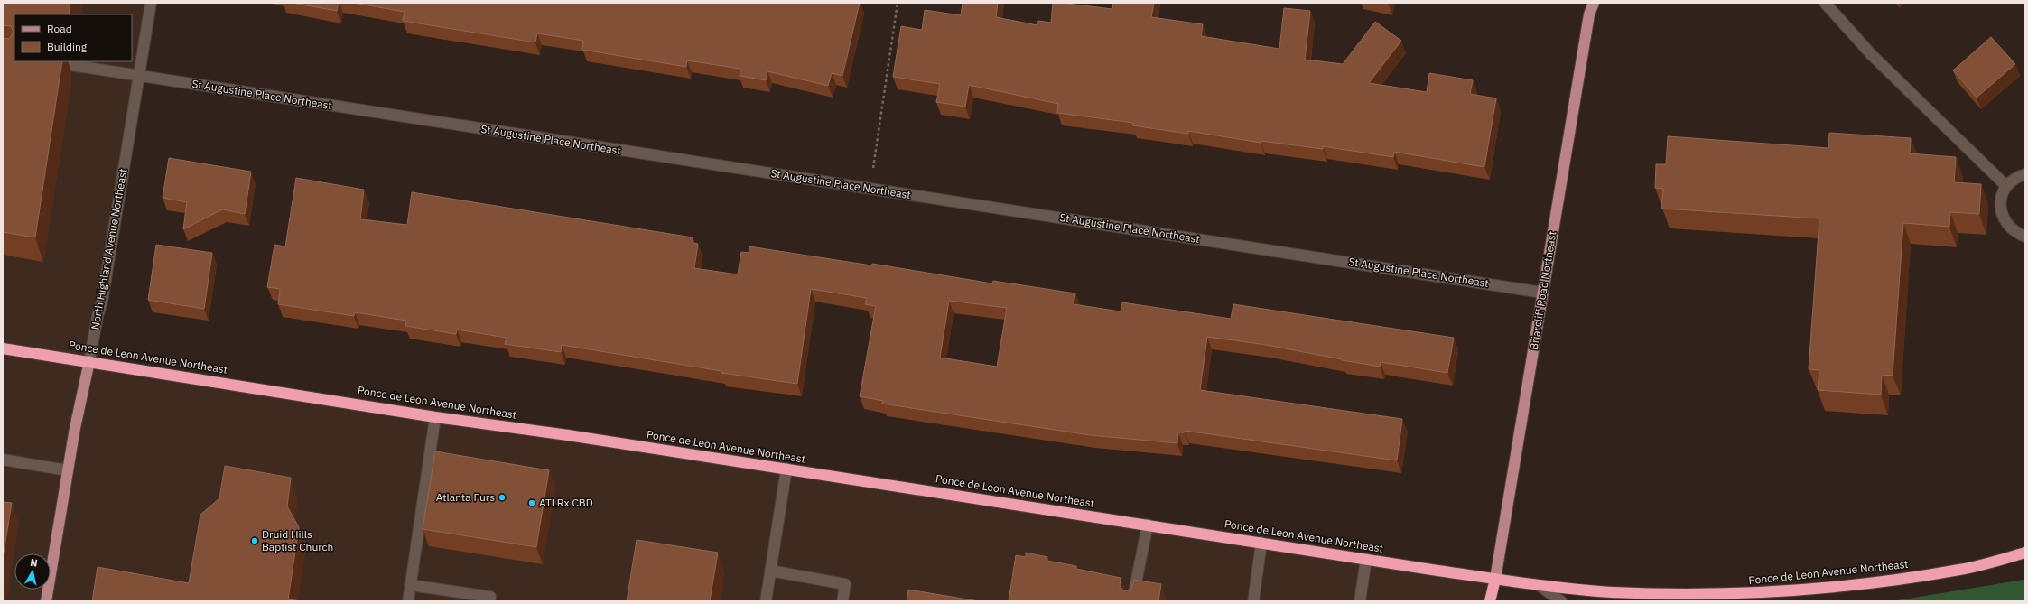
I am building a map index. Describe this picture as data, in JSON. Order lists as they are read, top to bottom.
{
  "streets": {
    "highway": ["Ponce de Leon Avenue Northeast"],
    "main road": ["North Highland Avenue Northeast", "Briarcliff Road Northeast"],
    "street": ["St Augustine Place Northeast"]
  },
  "crossings": [
    ["St Augustine Place Northeast", "North Highland Avenue Northeast"],
    ["St Augustine Place Northeast", "Briarcliff Road Northeast"],
    ["North Highland Avenue Northeast", "Ponce de Leon Avenue Northeast"],
    ["Briarcliff Road Northeast", "Ponce de Leon Avenue Northeast"]
  ],
  "places": ["Atlanta Furs", "ATLRx CBD", "Druid Hills Baptist Church"],
  "legend": ["Road", "Building"],
  "north": "top"
}
